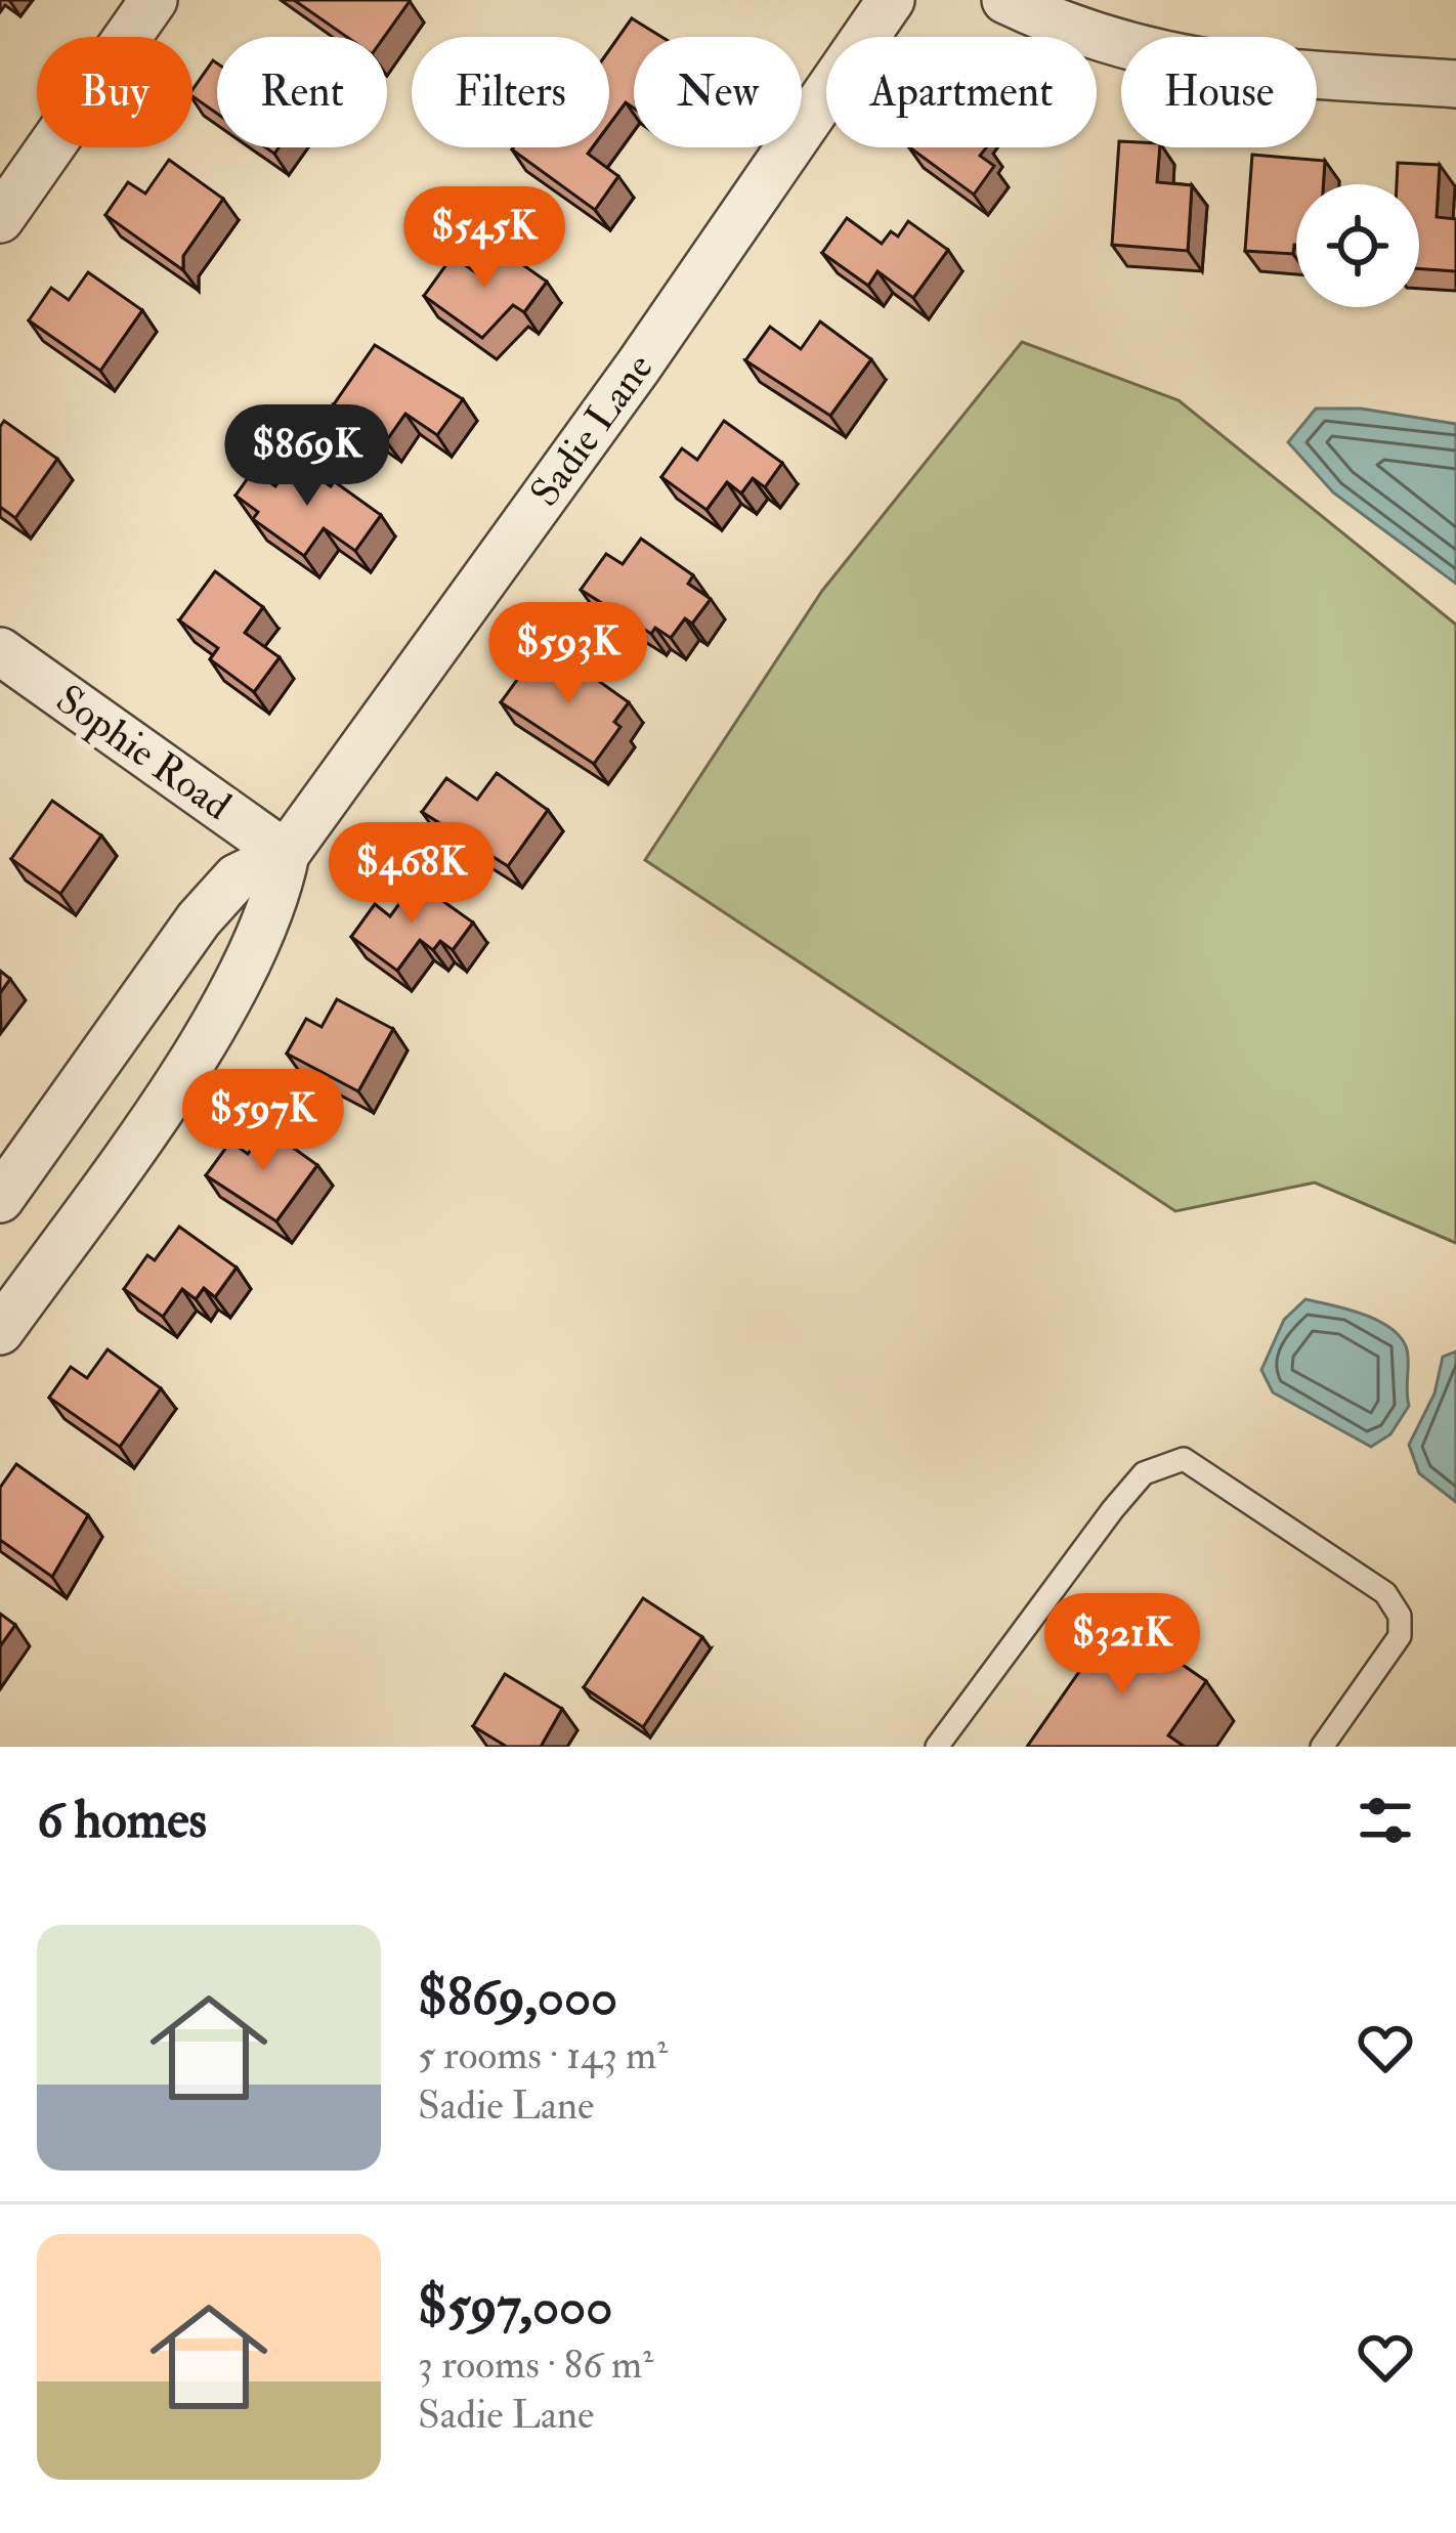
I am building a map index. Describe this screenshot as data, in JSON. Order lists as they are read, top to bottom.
{
  "streets": {
    "street": ["Sadie Lane", "Sophie Road"]
  },
  "crossings": [
    ["Sadie Lane", "Sophie Road"]
  ],
  "page": {
    "chip": [
      "Buy",
      "Rent",
      "Filters",
      "New",
      "Apartment",
      "House"
    ],
    "price": [
      "$545K",
      "$869K",
      "$593K",
      "$468K",
      "$597K",
      "$321K"
    ],
    "heading": "6 homes",
    "list": [
      {
        "name": "$869,000",
        "note": "5 rooms · 143 m² · Sadie Lane"
      },
      {
        "name": "$597,000",
        "note": "3 rooms · 86 m² · Sadie Lane"
      }
    ]
  }
}
